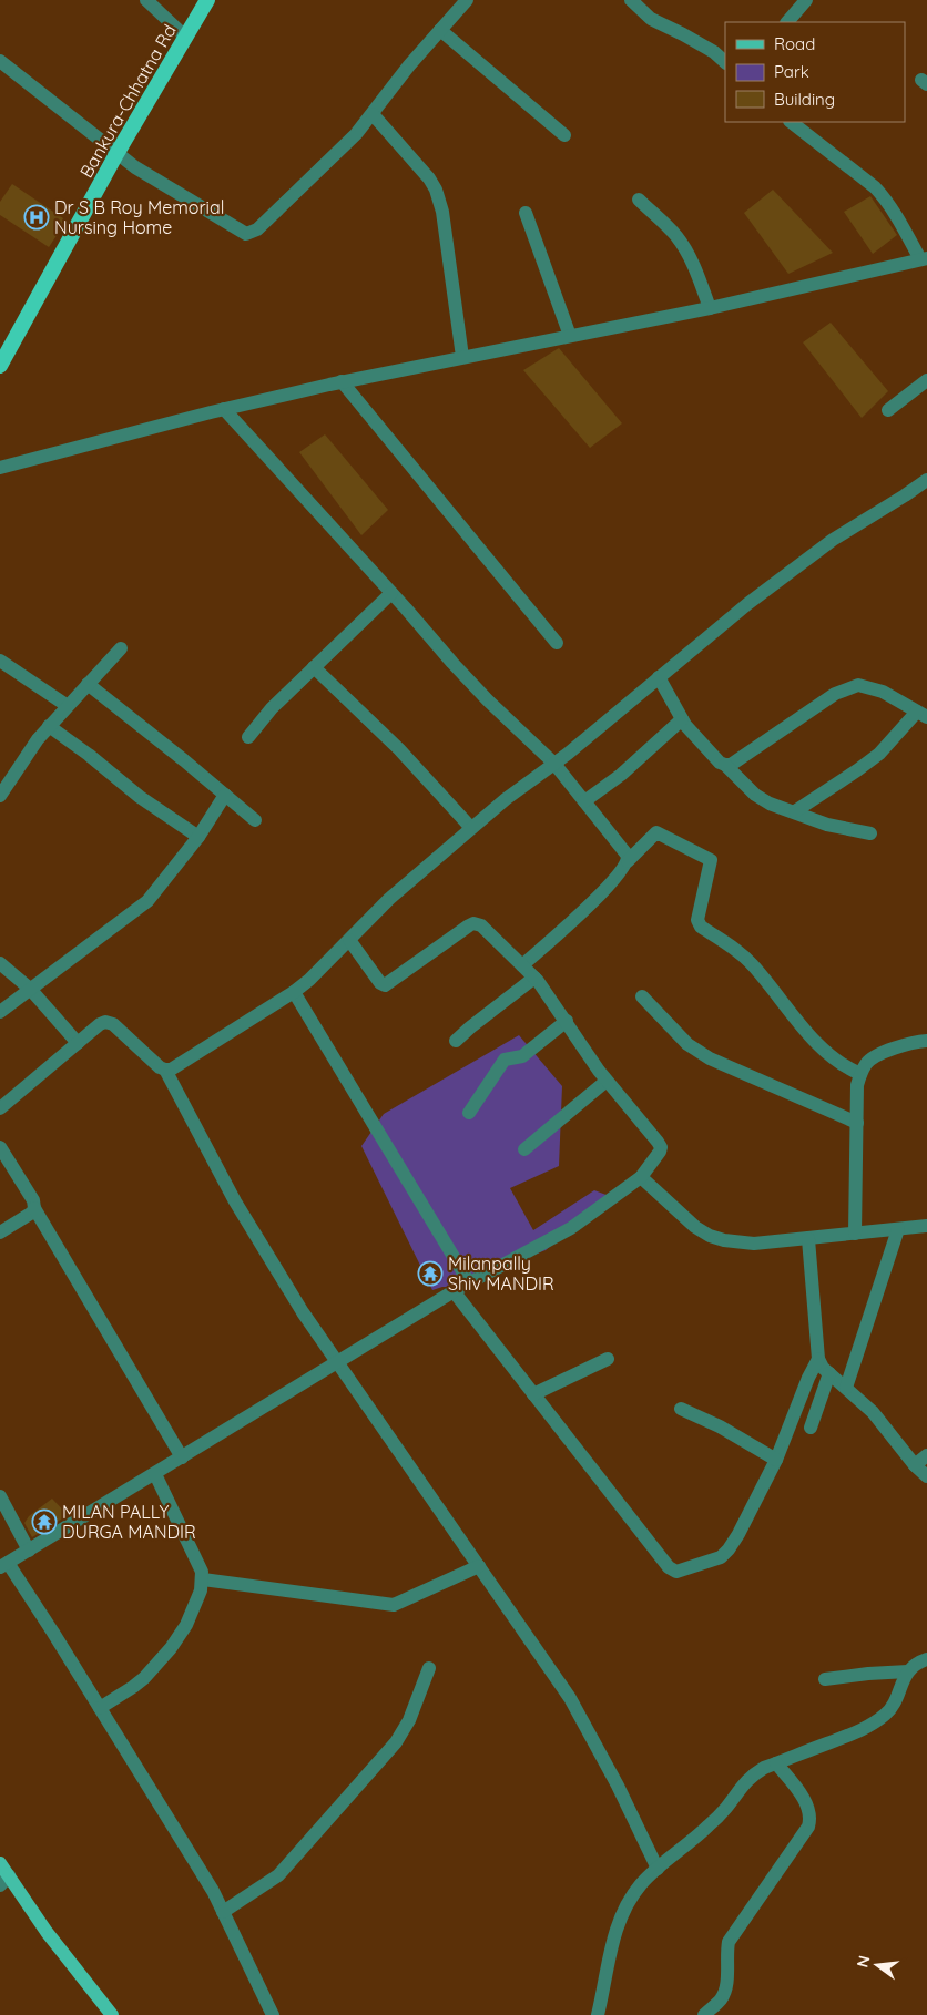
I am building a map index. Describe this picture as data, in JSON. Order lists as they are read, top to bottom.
{
  "streets": {
    "highway": ["Bankura-Chhatna Rd"]
  },
  "places": {
    "hospital": ["Dr S B Roy Memorial Nursing Home"],
    "temple": ["Milanpally Shiv MANDIR", "MILAN PALLY DURGA MANDIR"]
  },
  "legend": ["Road", "Park", "Building"],
  "north": "left"
}
